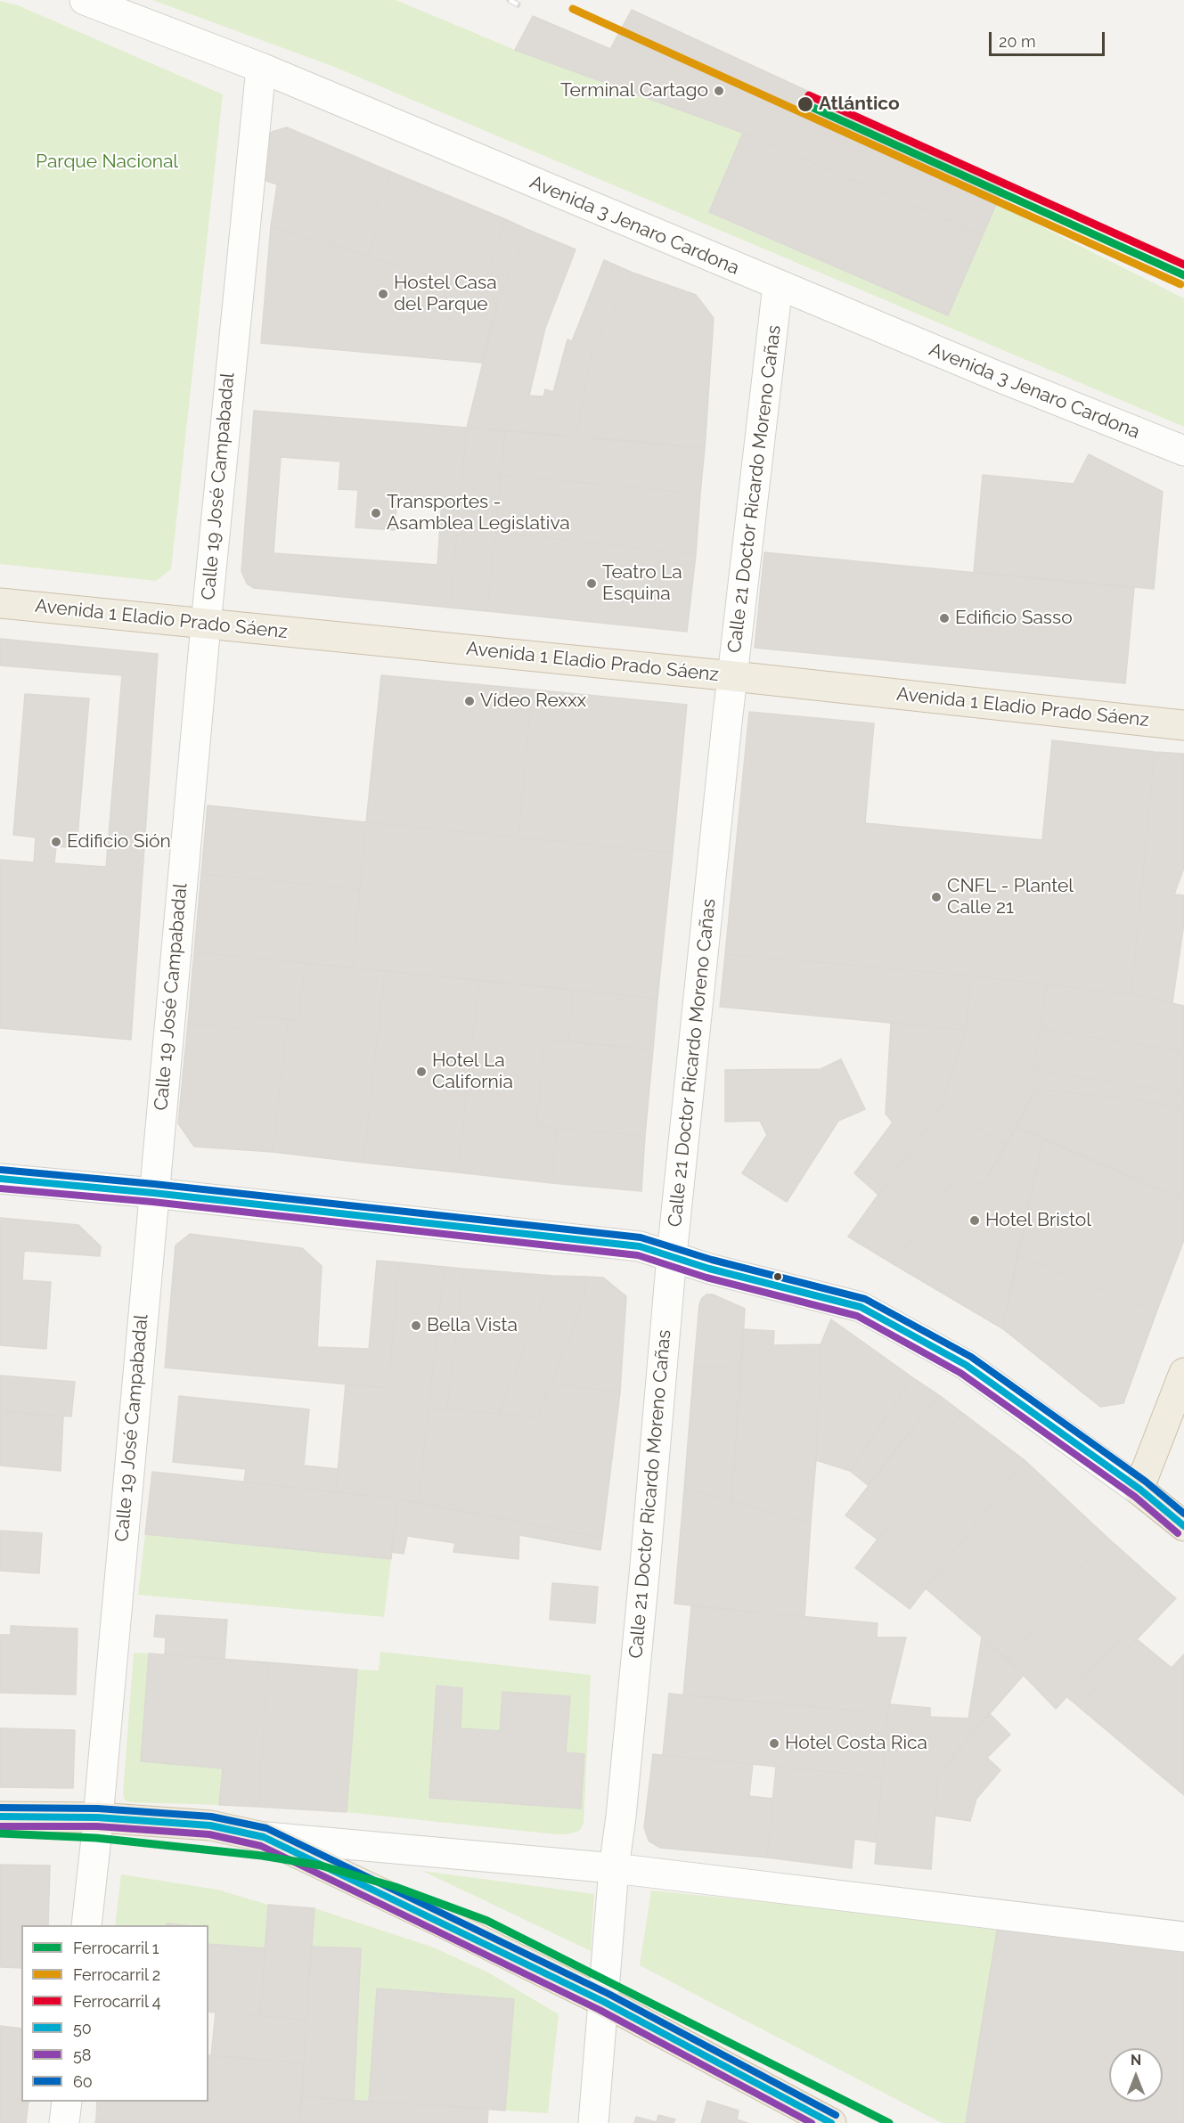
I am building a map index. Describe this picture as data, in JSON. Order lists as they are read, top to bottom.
{
  "streets": {
    "highway": ["Avenida 1 Eladio Prado Sáenz"],
    "street": ["Avenida 3 Jenaro Cardona", "Calle 19 José Campabadal", "Calle 21 Doctor Ricardo Moreno Cañas"]
  },
  "crossings": [
    ["Avenida 3 Jenaro Cardona", "Calle 19 José Campabadal"],
    ["Avenida 3 Jenaro Cardona", "Calle 21 Doctor Ricardo Moreno Cañas"],
    ["Calle 19 José Campabadal", "Avenida 1 Eladio Prado Sáenz"],
    ["Calle 21 Doctor Ricardo Moreno Cañas", "Avenida 1 Eladio Prado Sáenz"]
  ],
  "parks": ["Parque Nacional"],
  "places": [
    "Terminal Cartago",
    "Atlántico",
    "Hostel Casa del Parque",
    "Transportes - Asamblea Legislativa",
    "Teatro La Esquina",
    "Edificio Sasso",
    "Vídeo Rexxx",
    "Edificio Sión",
    "CNFL - Plantel Calle 21",
    "Hotel La California",
    "Hotel Bristol",
    "Bella Vista",
    "Hotel Costa Rica"
  ],
  "lines": [
    "rail line 2",
    "rail line 4",
    "rail line 1",
    "transit line 60",
    "transit line 50",
    "transit line 58"
  ],
  "legend": [
    "Ferrocarril 1",
    "Ferrocarril 2",
    "Ferrocarril 4",
    "50",
    "58",
    "60"
  ],
  "scale_bar": "20 m",
  "north": "top"
}
